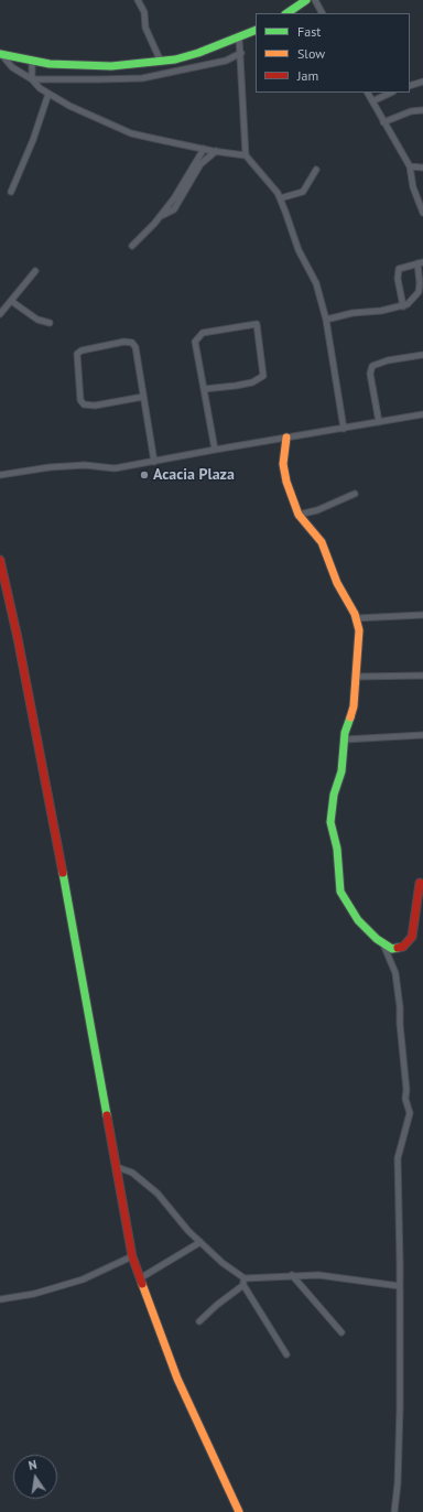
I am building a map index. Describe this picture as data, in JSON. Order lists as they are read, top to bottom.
{
  "places": ["Acacia Plaza"],
  "legend": ["Fast", "Slow", "Jam"],
  "north": "top"
}
